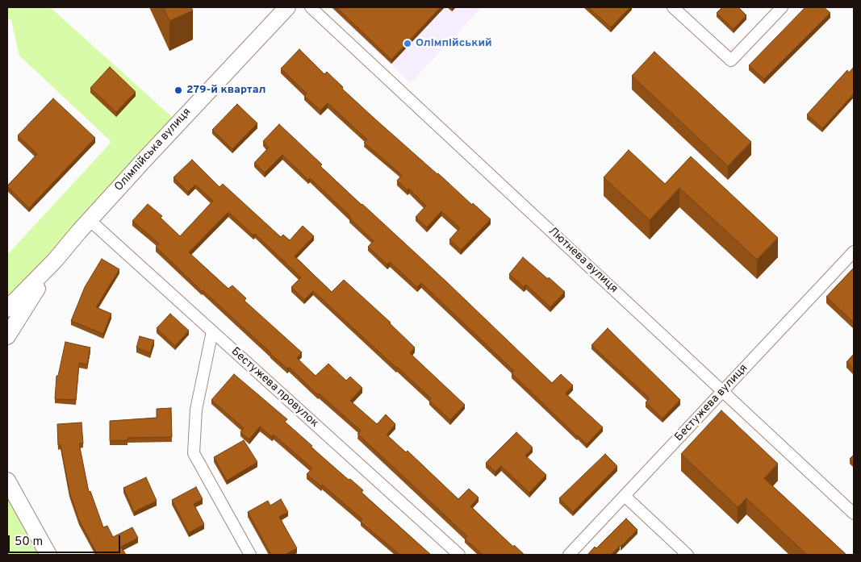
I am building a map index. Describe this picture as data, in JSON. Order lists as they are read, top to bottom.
{
  "streets": {
    "main road": ["Олімпійська вулиця"],
    "street": ["Лютнева вулиця", "Бестужева провулок", "Бестужева вулиця"]
  },
  "crossings": [
    ["Олімпійська вулиця", "Бестужева провулок"],
    ["Лютнева вулиця", "Бестужева вулиця"]
  ],
  "places": ["Олімпійський", "279-й квартал"],
  "scale_bar": "50 m"
}
